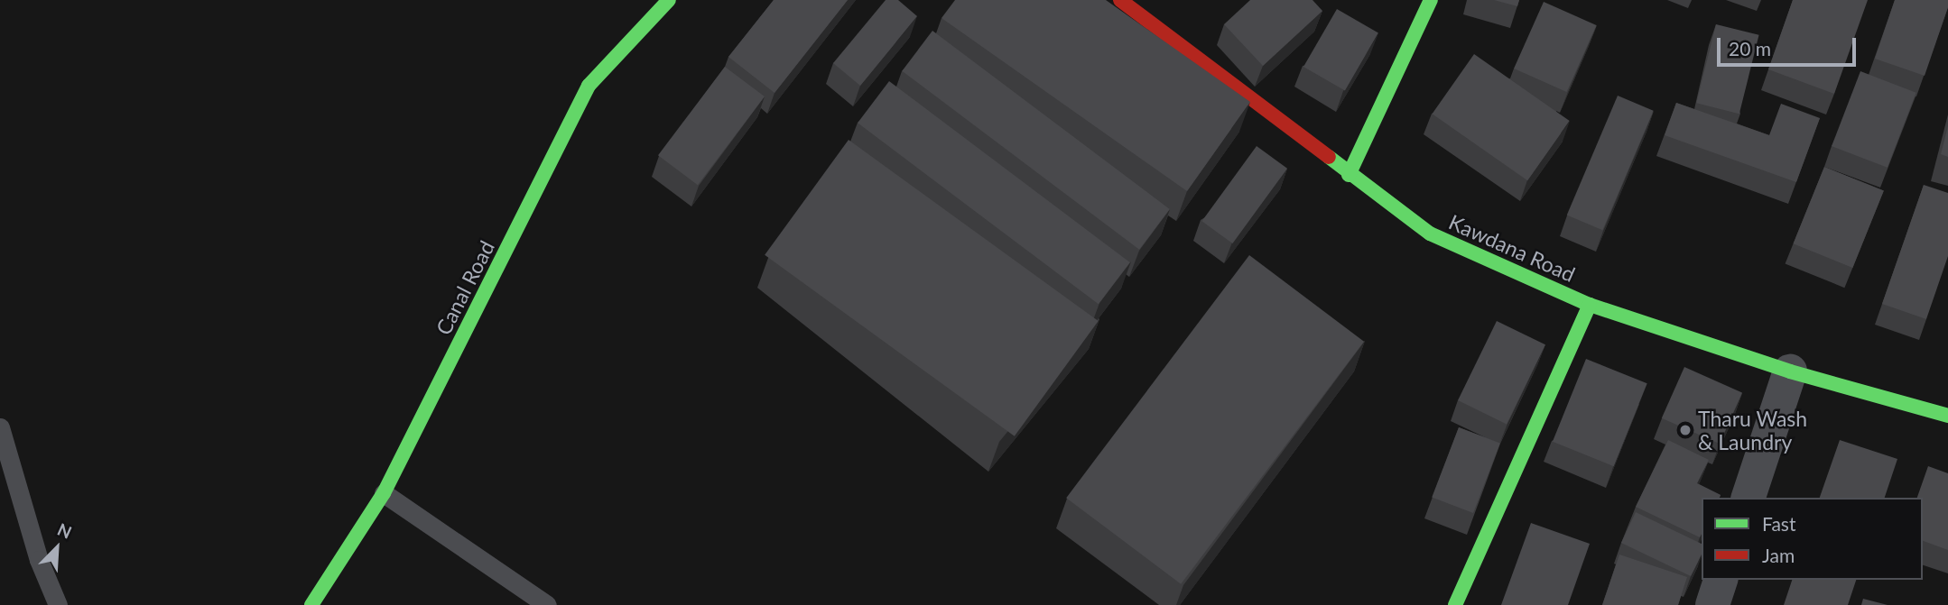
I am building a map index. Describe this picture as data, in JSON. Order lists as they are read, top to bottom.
{
  "streets": {
    "street": ["Kawdana Road", "Canal Road"]
  },
  "places": ["Tharu Wash & Laundry"],
  "legend": ["Fast", "Jam"],
  "scale_bar": "20 m",
  "north": "top right"
}
